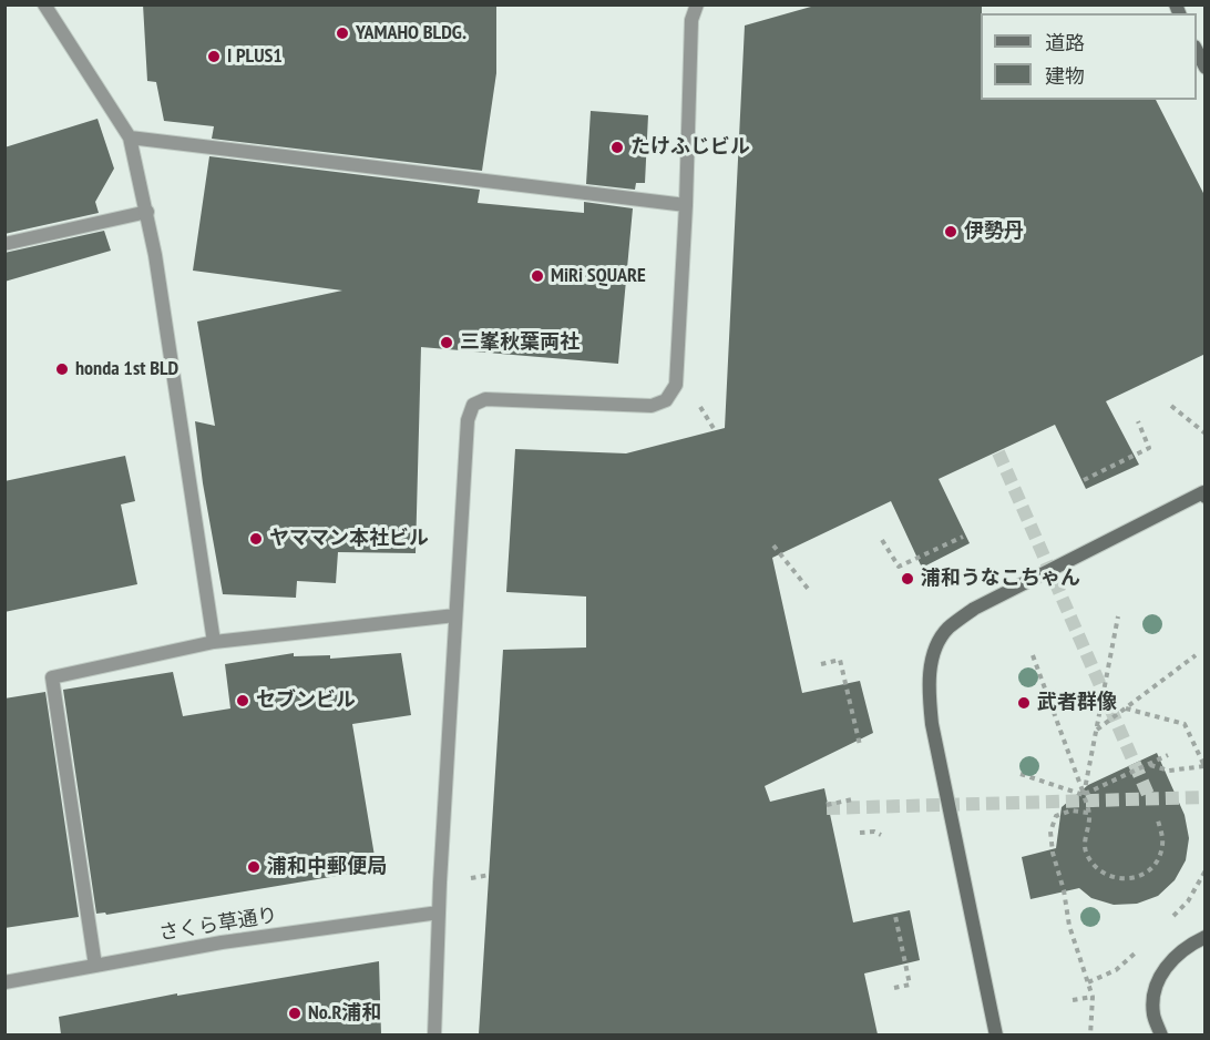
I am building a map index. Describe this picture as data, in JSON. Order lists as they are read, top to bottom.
{
  "streets": {
    "street": ["さくら草通り"]
  },
  "places": [
    "YAMAHO BLDG.",
    "I PLUS1",
    "たけふじビル",
    "伊勢丹",
    "MiRi SQUARE",
    "三峯秋葉両社",
    "honda 1st BLD",
    "ヤママン本社ビル",
    "浦和うなこちゃん",
    "セブンビル",
    "武者群像",
    "浦和中郵便局",
    "No.R浦和"
  ],
  "legend": ["道路", "建物"]
}
